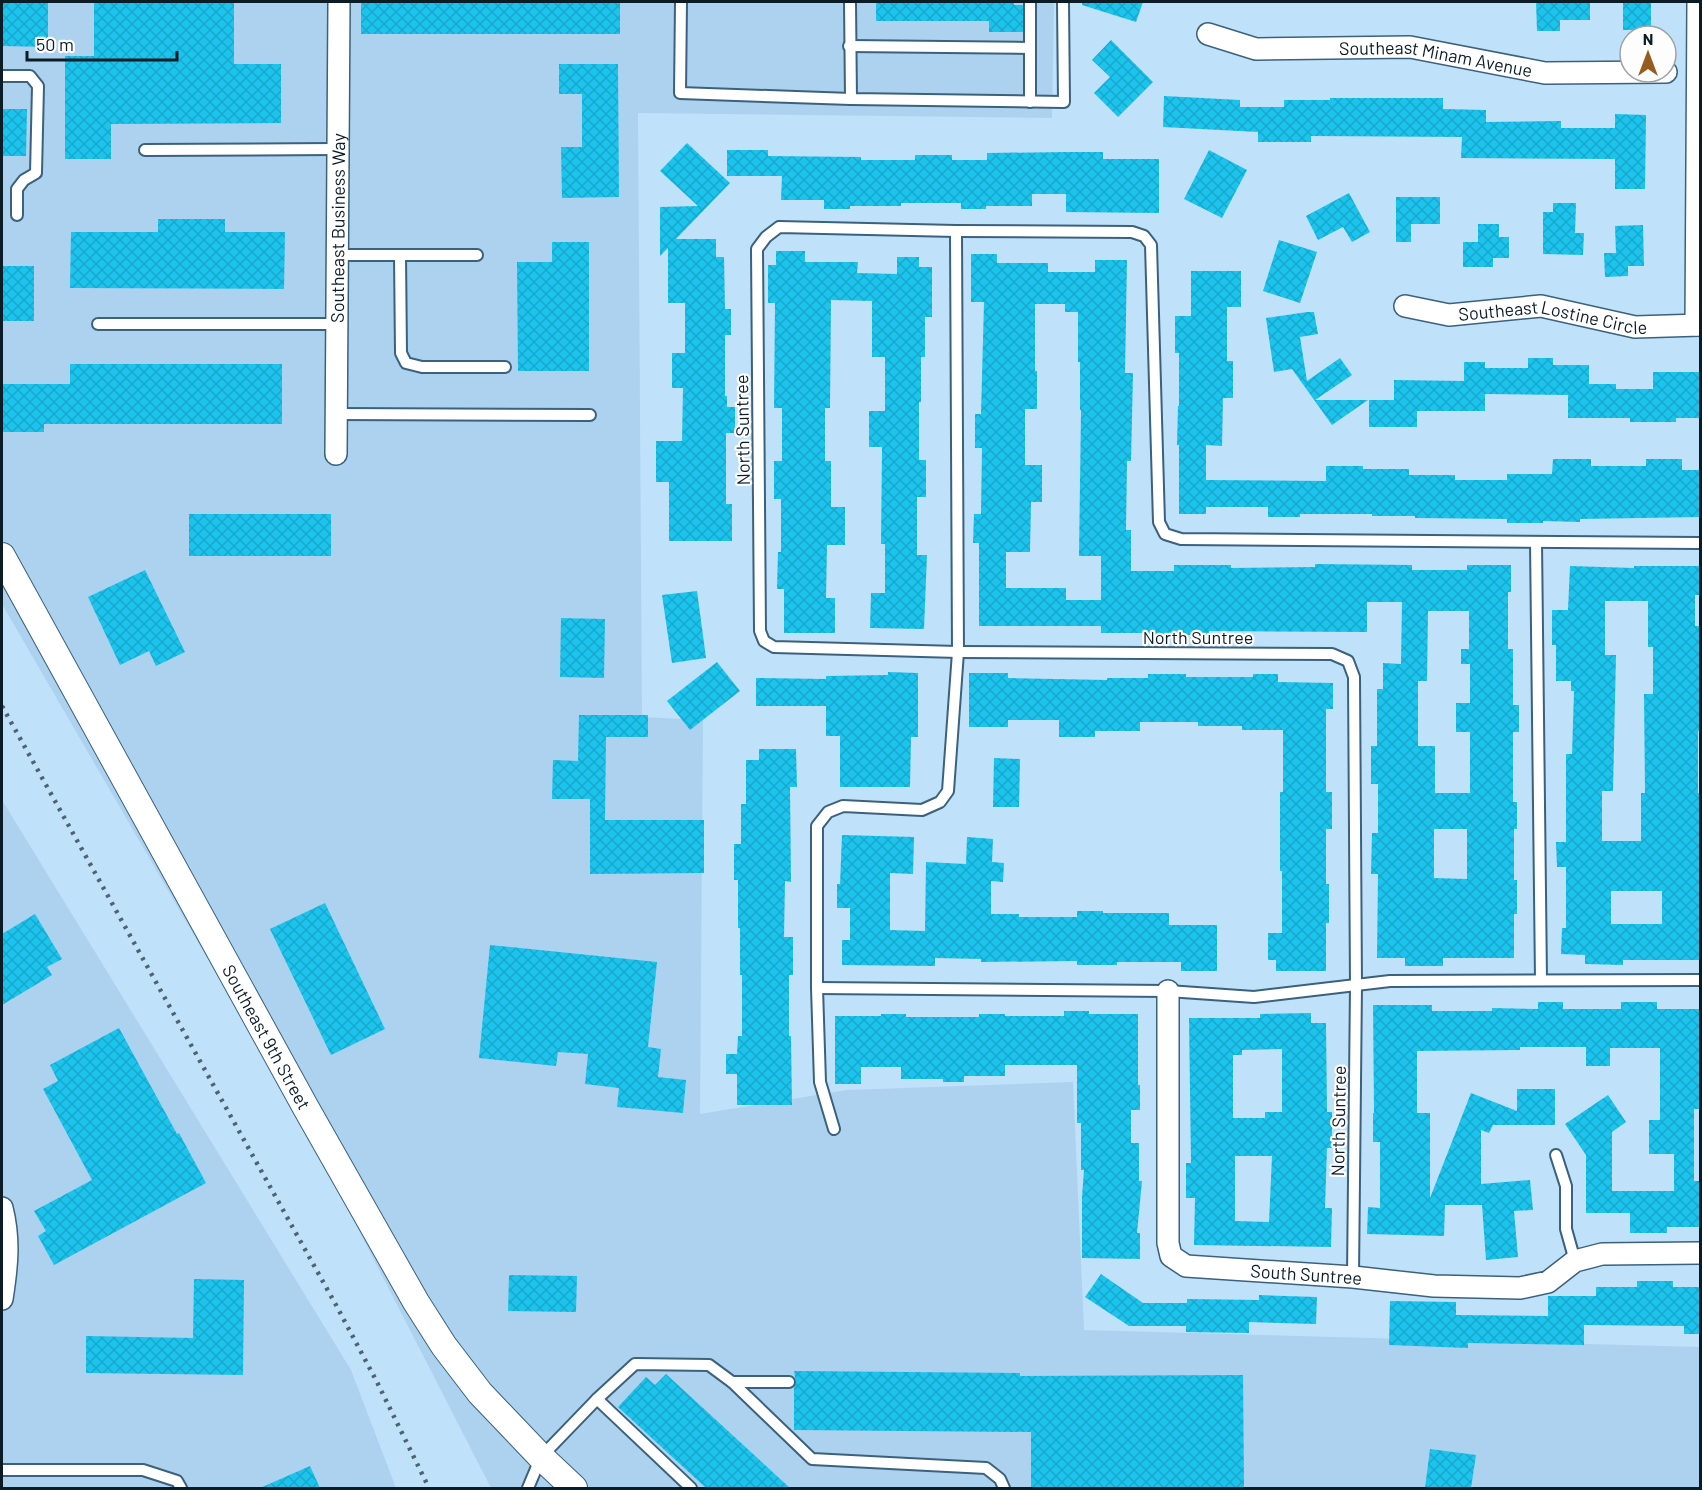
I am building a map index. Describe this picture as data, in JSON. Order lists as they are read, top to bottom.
{
  "streets": {
    "street": [
      "Southeast Minam Avenue",
      "Southeast Business Way",
      "Southeast Lostine Circle",
      "Southeast 9th Street",
      "South Suntree"
    ],
    "lane": ["North Suntree"]
  },
  "crossings": [
    ["North Suntree", "South Suntree"]
  ],
  "scale_bar": "50 m",
  "north": "top"
}
